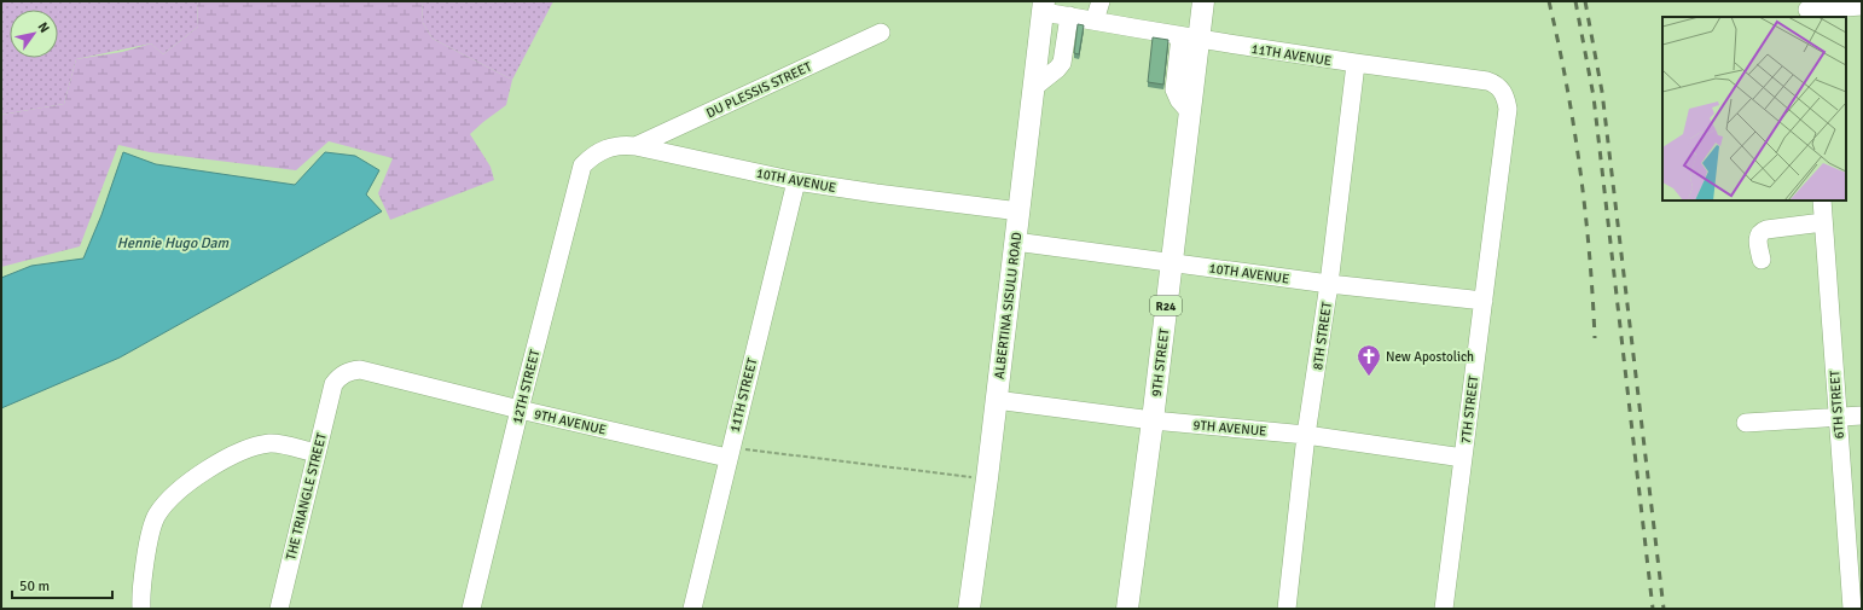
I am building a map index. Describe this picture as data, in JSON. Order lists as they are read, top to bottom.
{
  "streets": {
    "main road": ["ALBERTINA SISULU ROAD", "R24", "9TH STREET"],
    "street": [
      "11TH AVENUE",
      "DU PLESSIS STREET",
      "10TH AVENUE",
      "8TH STREET",
      "12TH STREET",
      "11TH STREET",
      "6TH STREET",
      "7TH STREET",
      "9TH AVENUE",
      "THE TRIANGLE STREET"
    ]
  },
  "crossings": [
    ["11TH AVENUE", "ALBERTINA SISULU ROAD"],
    ["11TH AVENUE", "8TH STREET"],
    ["11TH AVENUE", "9TH STREET"],
    ["11TH AVENUE", "7TH STREET"],
    ["DU PLESSIS STREET", "10TH AVENUE"],
    ["10TH AVENUE", "ALBERTINA SISULU ROAD"],
    ["10TH AVENUE", "8TH STREET"],
    ["10TH AVENUE", "9TH STREET"],
    ["10TH AVENUE", "12TH STREET"],
    ["10TH AVENUE", "11TH STREET"],
    ["10TH AVENUE", "7TH STREET"],
    ["ALBERTINA SISULU ROAD", "9TH AVENUE"],
    ["8TH STREET", "9TH AVENUE"],
    ["9TH STREET", "9TH AVENUE"],
    ["12TH STREET", "9TH AVENUE"],
    ["11TH STREET", "9TH AVENUE"],
    ["7TH STREET", "9TH AVENUE"],
    ["9TH AVENUE", "THE TRIANGLE STREET"]
  ],
  "water": ["Hennie Hugo Dam"],
  "places": {
    "church": ["New Apostolich"]
  },
  "scale_bar": "50 m",
  "north": "top right"
}
